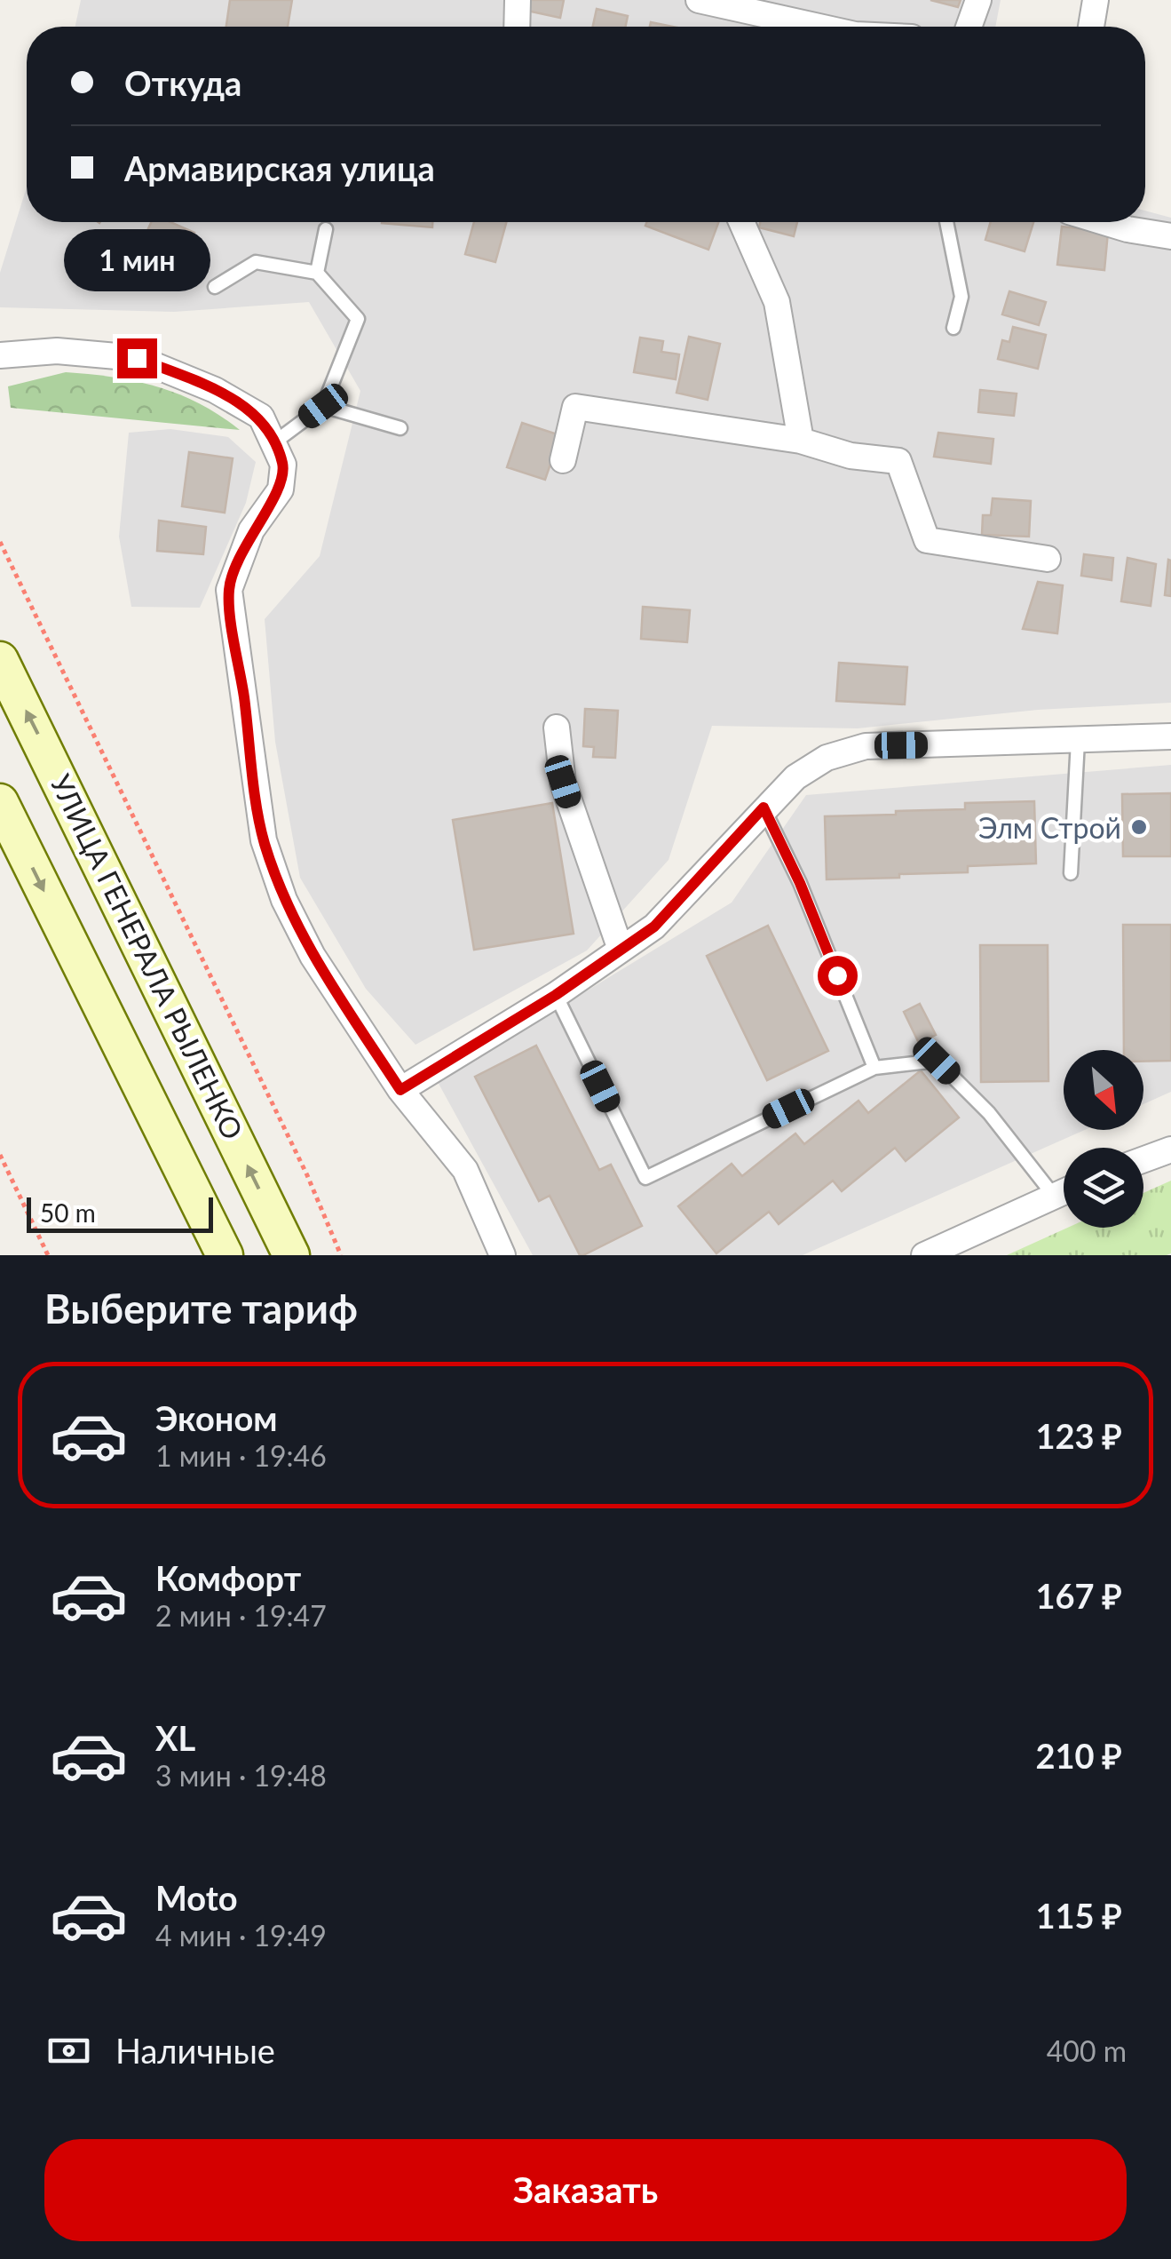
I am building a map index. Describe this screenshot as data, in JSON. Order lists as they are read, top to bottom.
{
  "streets": {
    "main road": ["УЛИЦА ГЕНЕРАЛА РЫЛЕНКО"]
  },
  "places": ["Элм Строй"],
  "scale_bar": "50 m",
  "north": "bottom right",
  "page": {
    "banner": ["Откуда", "Армавирская улица"],
    "bubble": "1 мин",
    "scale": "50 m",
    "heading": "Выберите тариф",
    "list": [
      {
        "name": "Эконом",
        "note": "1 мин · 19:46",
        "value": "123 ₽"
      },
      {
        "name": "Комфорт",
        "note": "2 мин · 19:47",
        "value": "167 ₽"
      },
      {
        "name": "XL",
        "note": "3 мин · 19:48",
        "value": "210 ₽"
      },
      {
        "name": "Moto",
        "note": "4 мин · 19:49",
        "value": "115 ₽"
      }
    ],
    "pay": ["Наличные", "400 m"],
    "buttons": "Заказать"
  }
}
